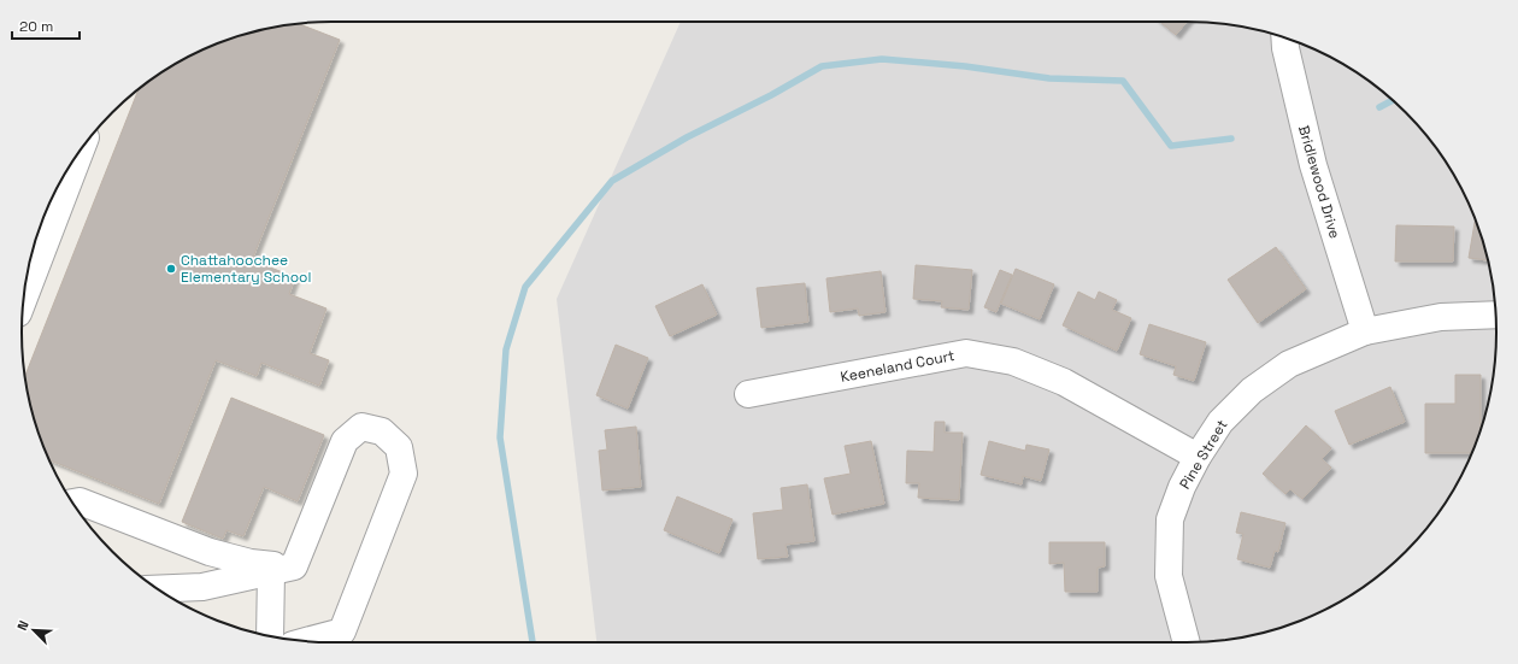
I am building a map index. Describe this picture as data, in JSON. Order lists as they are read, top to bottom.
{
  "streets": {
    "street": ["Bridlewood Drive", "Keeneland Court", "Pine Street"]
  },
  "crossings": [
    ["Bridlewood Drive", "Pine Street"],
    ["Keeneland Court", "Pine Street"]
  ],
  "places": ["Chattahoochee Elementary School"],
  "scale_bar": "20 m",
  "north": "top left"
}
